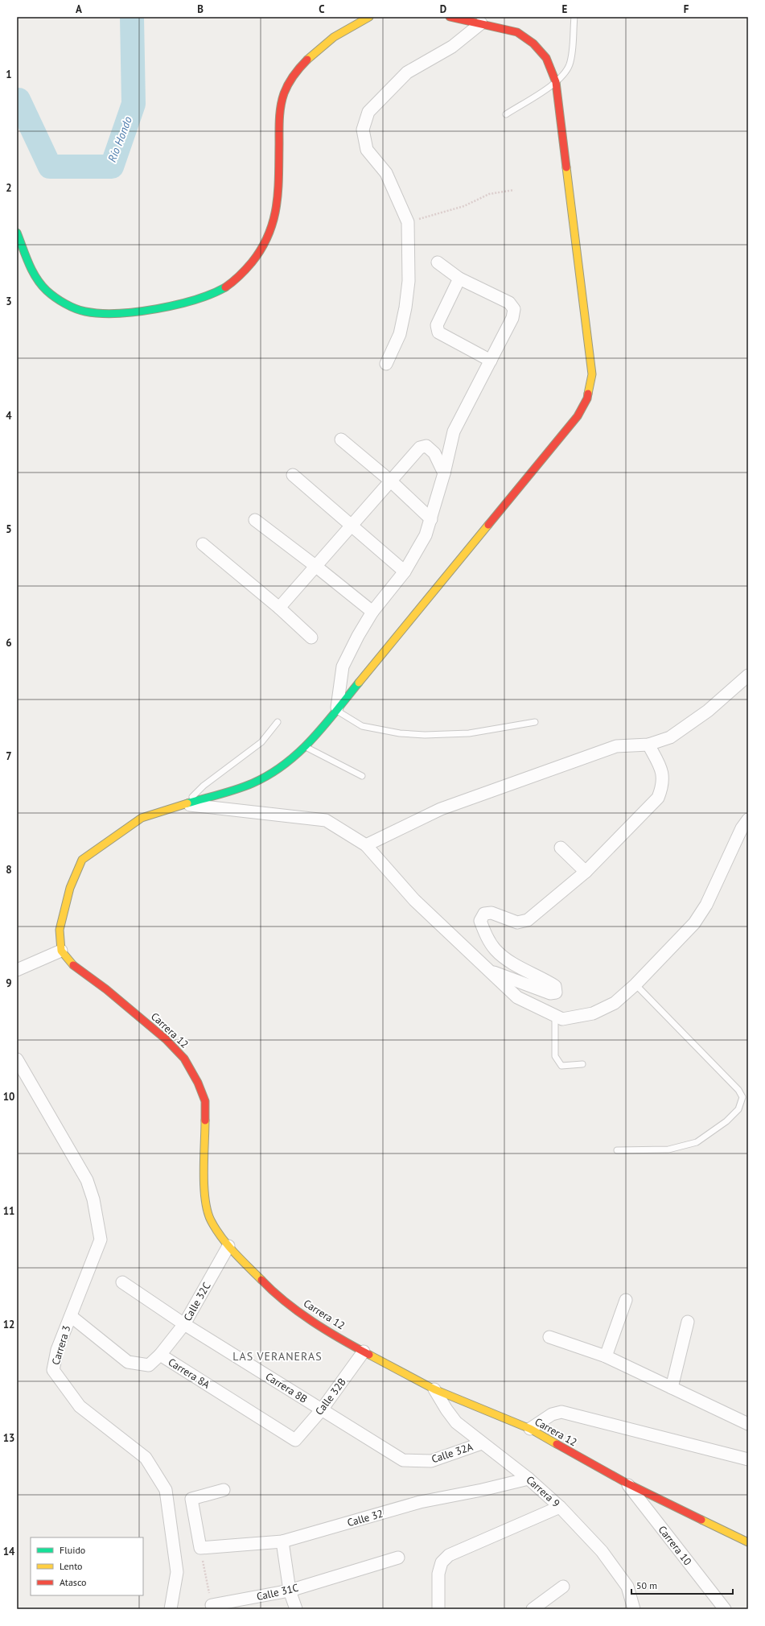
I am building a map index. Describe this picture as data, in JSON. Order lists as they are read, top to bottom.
{
  "streets": {
    "street": [
      "Carrera 12",
      "Calle 32C",
      "Carrera 3",
      "Carrera 8A",
      "Carrera 8B",
      "Calle 32B",
      "Calle 32A",
      "Carrera 9",
      "Calle 32",
      "Carrera 10",
      "Calle 31C"
    ]
  },
  "crossings": [
    ["Carrera 12", "Calle 32C"],
    ["Carrera 12", "Calle 32B"],
    ["Carrera 12", "Carrera 9"],
    ["Carrera 12", "Carrera 10"],
    ["Calle 32C", "Carrera 8A"],
    ["Calle 32C", "Carrera 8B"],
    ["Carrera 3", "Carrera 8A"],
    ["Carrera 8A", "Calle 32B"],
    ["Carrera 8B", "Calle 32B"],
    ["Carrera 8B", "Calle 32A"],
    ["Calle 32A", "Carrera 9"],
    ["Carrera 9", "Calle 32"]
  ],
  "districts": ["LAS VERANERAS"],
  "water": ["Río Hondo"],
  "legend": ["Fluido", "Lento", "Atasco"],
  "scale_bar": "50 m",
  "grid": {
    "columns": [
      "A",
      "B",
      "C",
      "D",
      "E",
      "F"
    ],
    "rows": [
      "1",
      "2",
      "3",
      "4",
      "5",
      "6",
      "7",
      "8",
      "9",
      "10",
      "11",
      "12",
      "13",
      "14"
    ]
  }
}
